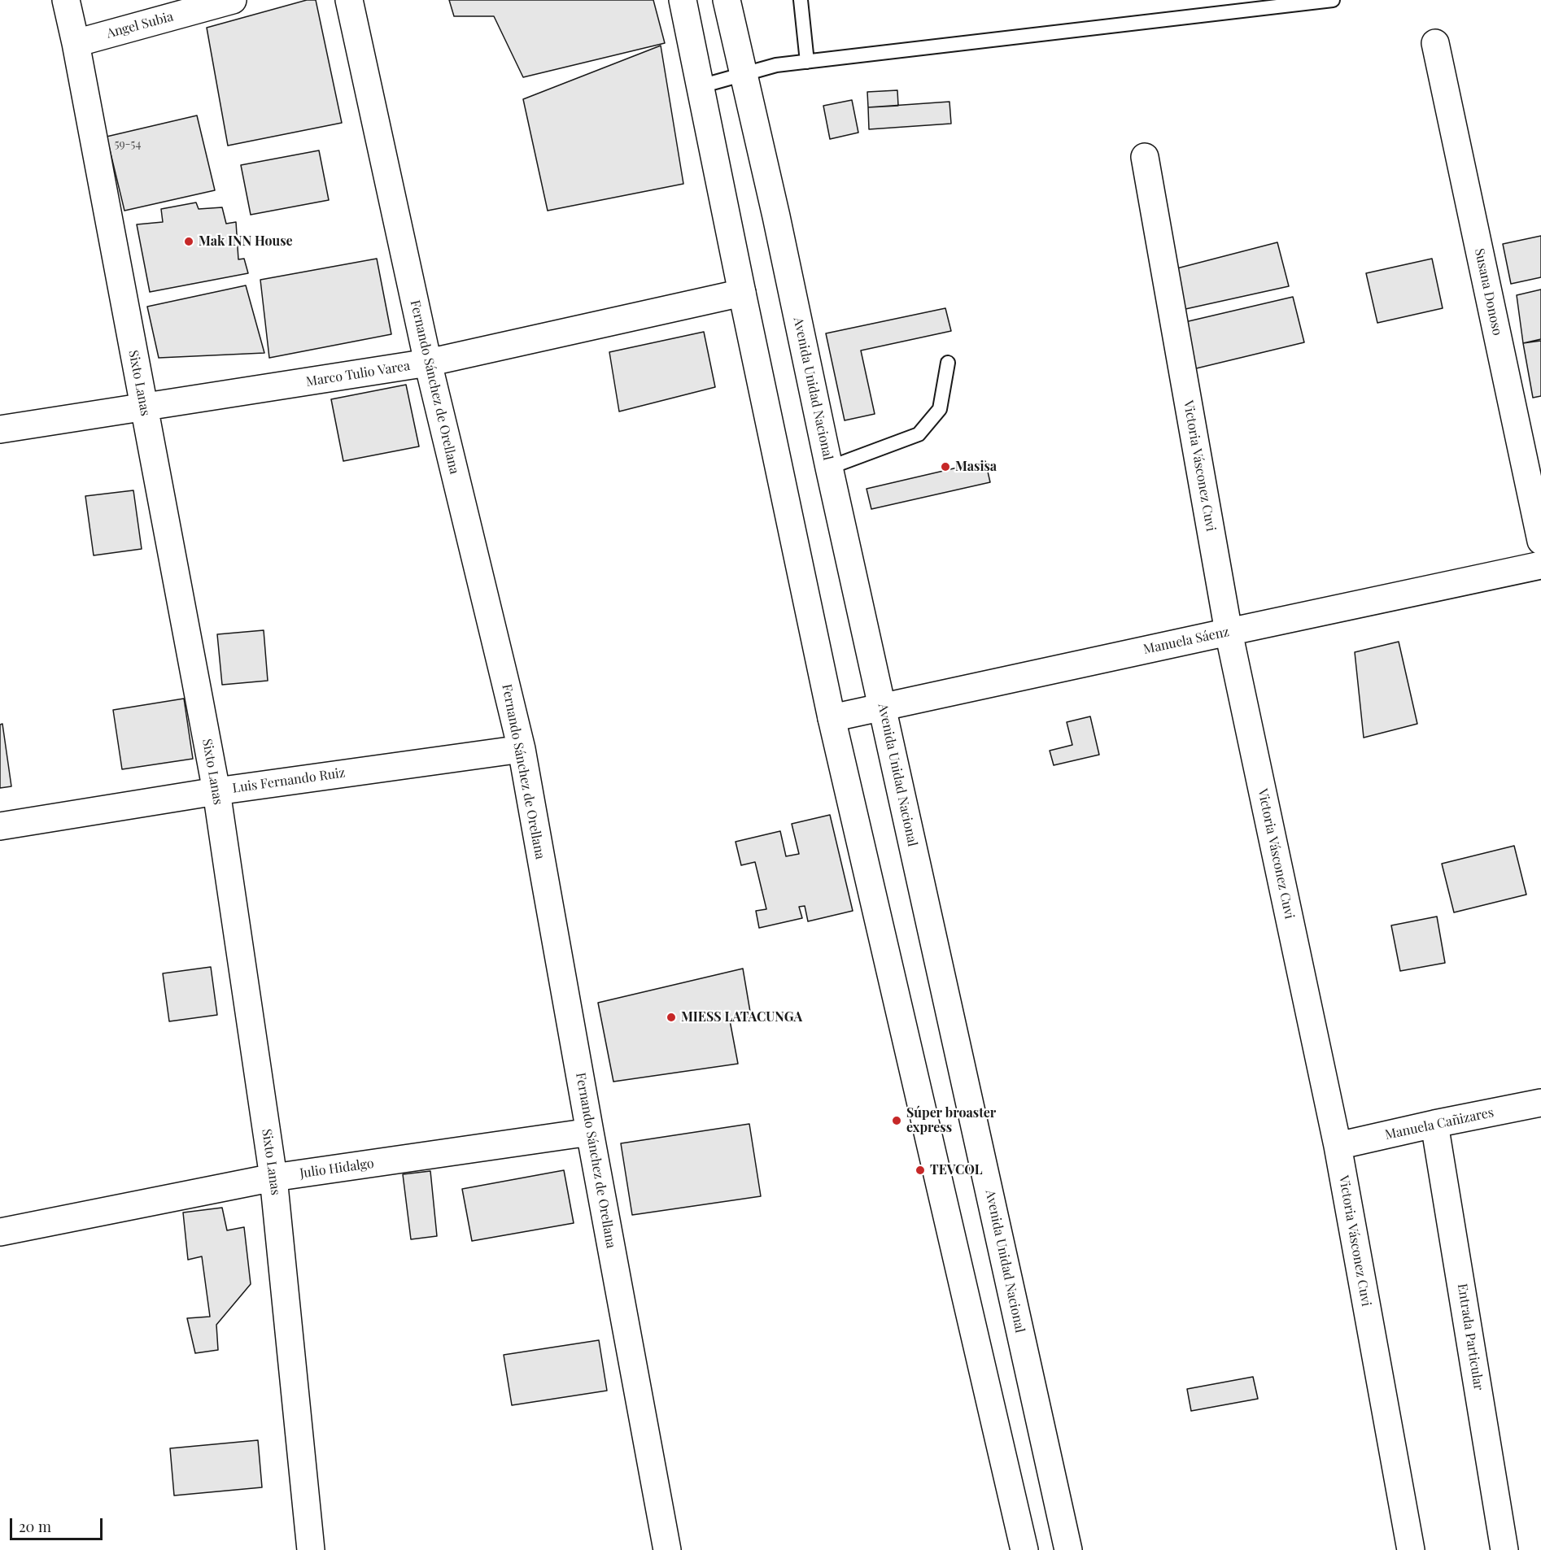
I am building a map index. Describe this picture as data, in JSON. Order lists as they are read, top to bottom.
{
  "streets": {
    "street": [
      "Angel Subia",
      "Susana Donoso",
      "Marco Tulio Varea",
      "Sixto Lanas",
      "Fernando Sánchez de Orellana",
      "Avenida Unidad Nacional",
      "Victoria Vásconez Cuvi",
      "Manuela Sáenz",
      "Luis Fernando Ruiz",
      "Manuela Cañizares",
      "Julio Hidalgo",
      "Entrada Particular"
    ]
  },
  "crossings": [
    ["Angel Subia", "Sixto Lanas"],
    ["Marco Tulio Varea", "Sixto Lanas"],
    ["Marco Tulio Varea", "Fernando Sánchez de Orellana"],
    ["Sixto Lanas", "Luis Fernando Ruiz"],
    ["Sixto Lanas", "Julio Hidalgo"],
    ["Fernando Sánchez de Orellana", "Luis Fernando Ruiz"],
    ["Fernando Sánchez de Orellana", "Julio Hidalgo"],
    ["Avenida Unidad Nacional", "Manuela Sáenz"],
    ["Victoria Vásconez Cuvi", "Manuela Sáenz"],
    ["Victoria Vásconez Cuvi", "Manuela Cañizares"],
    ["Manuela Cañizares", "Entrada Particular"]
  ],
  "places": [
    "Mak INN House",
    "Masisa",
    "MIESS LATACUNGA",
    "Súper broaster express",
    "TEVCOL"
  ],
  "house_numbers": ["59-54"],
  "scale_bar": "20 m"
}
